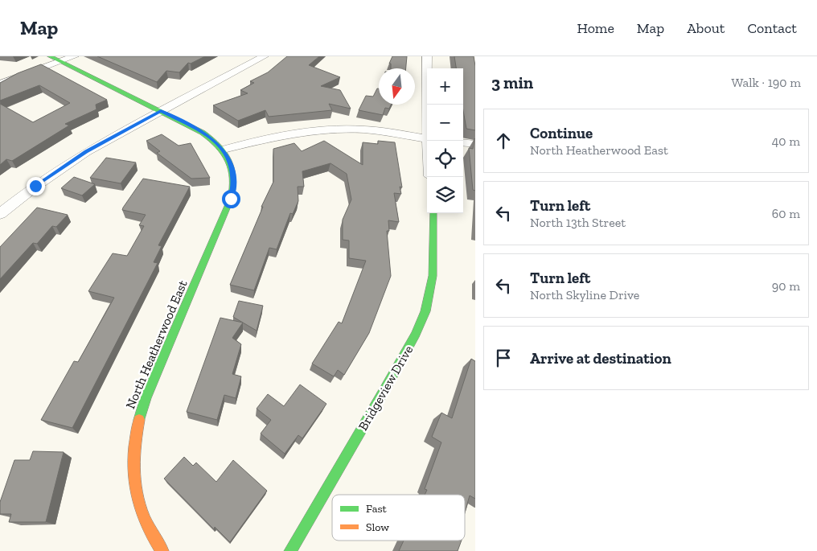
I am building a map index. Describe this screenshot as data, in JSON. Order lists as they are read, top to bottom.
{
  "streets": {
    "street": ["North Heatherwood East", "Bridgeview Drive"]
  },
  "legend": ["Fast", "Slow"],
  "north": "bottom",
  "page": {
    "header": "Map",
    "nav": [
      "Home",
      "Map",
      "About",
      "Contact"
    ],
    "heading": ["3 min", "Walk · 190 m"],
    "map_buttons": ["+", "−"],
    "list": [
      ["Continue", "North Heatherwood East", "40 m"],
      ["Turn left", "North 13th Street", "60 m"],
      ["Turn left", "North Skyline Drive", "90 m"],
      "Arrive at destination"
    ]
  }
}
